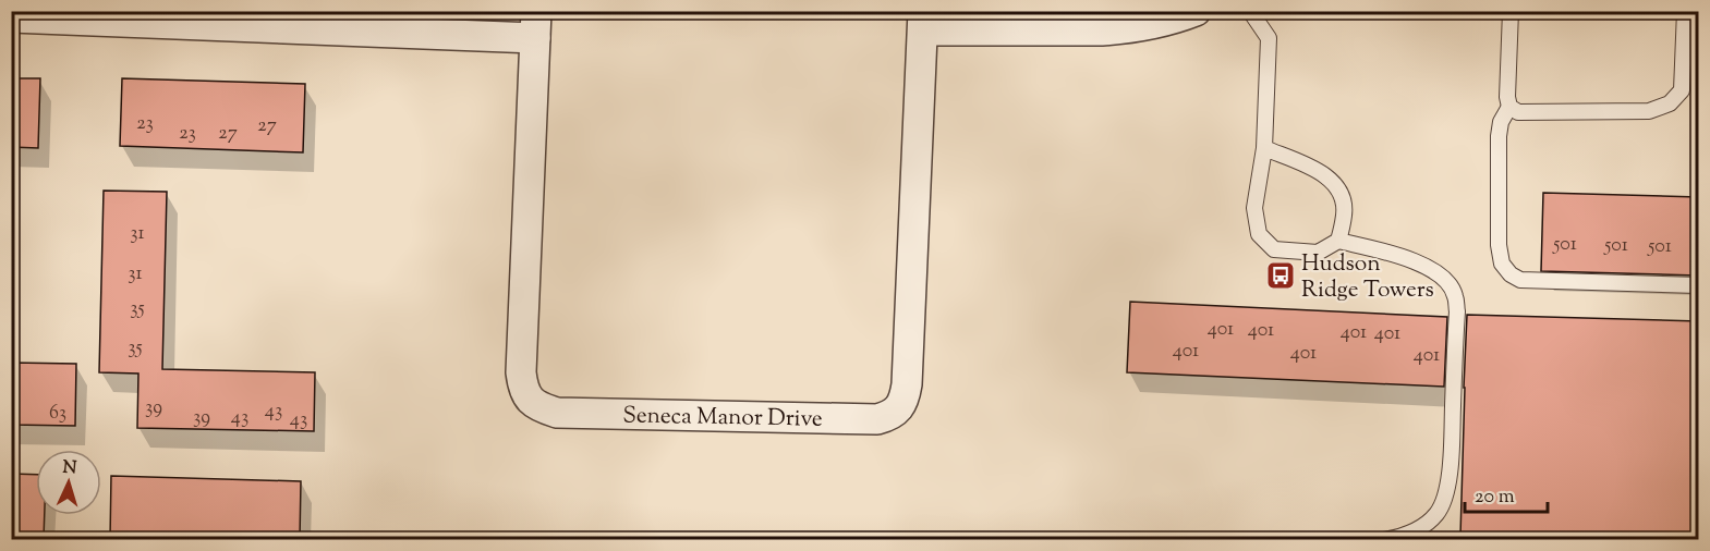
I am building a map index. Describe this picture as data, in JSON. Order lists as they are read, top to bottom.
{
  "streets": {
    "street": ["Seneca Manor Drive"]
  },
  "places": {
    "bus stop": ["Hudson Ridge Towers"]
  },
  "house_numbers": [
    "23",
    "27",
    "23",
    "27",
    "31",
    "501",
    "501",
    "501",
    "31",
    "35",
    "401",
    "401",
    "401",
    "401",
    "35",
    "401",
    "401",
    "401",
    "39",
    "43",
    "63",
    "39",
    "43",
    "43"
  ],
  "scale_bar": "20 m",
  "north": "top"
}
